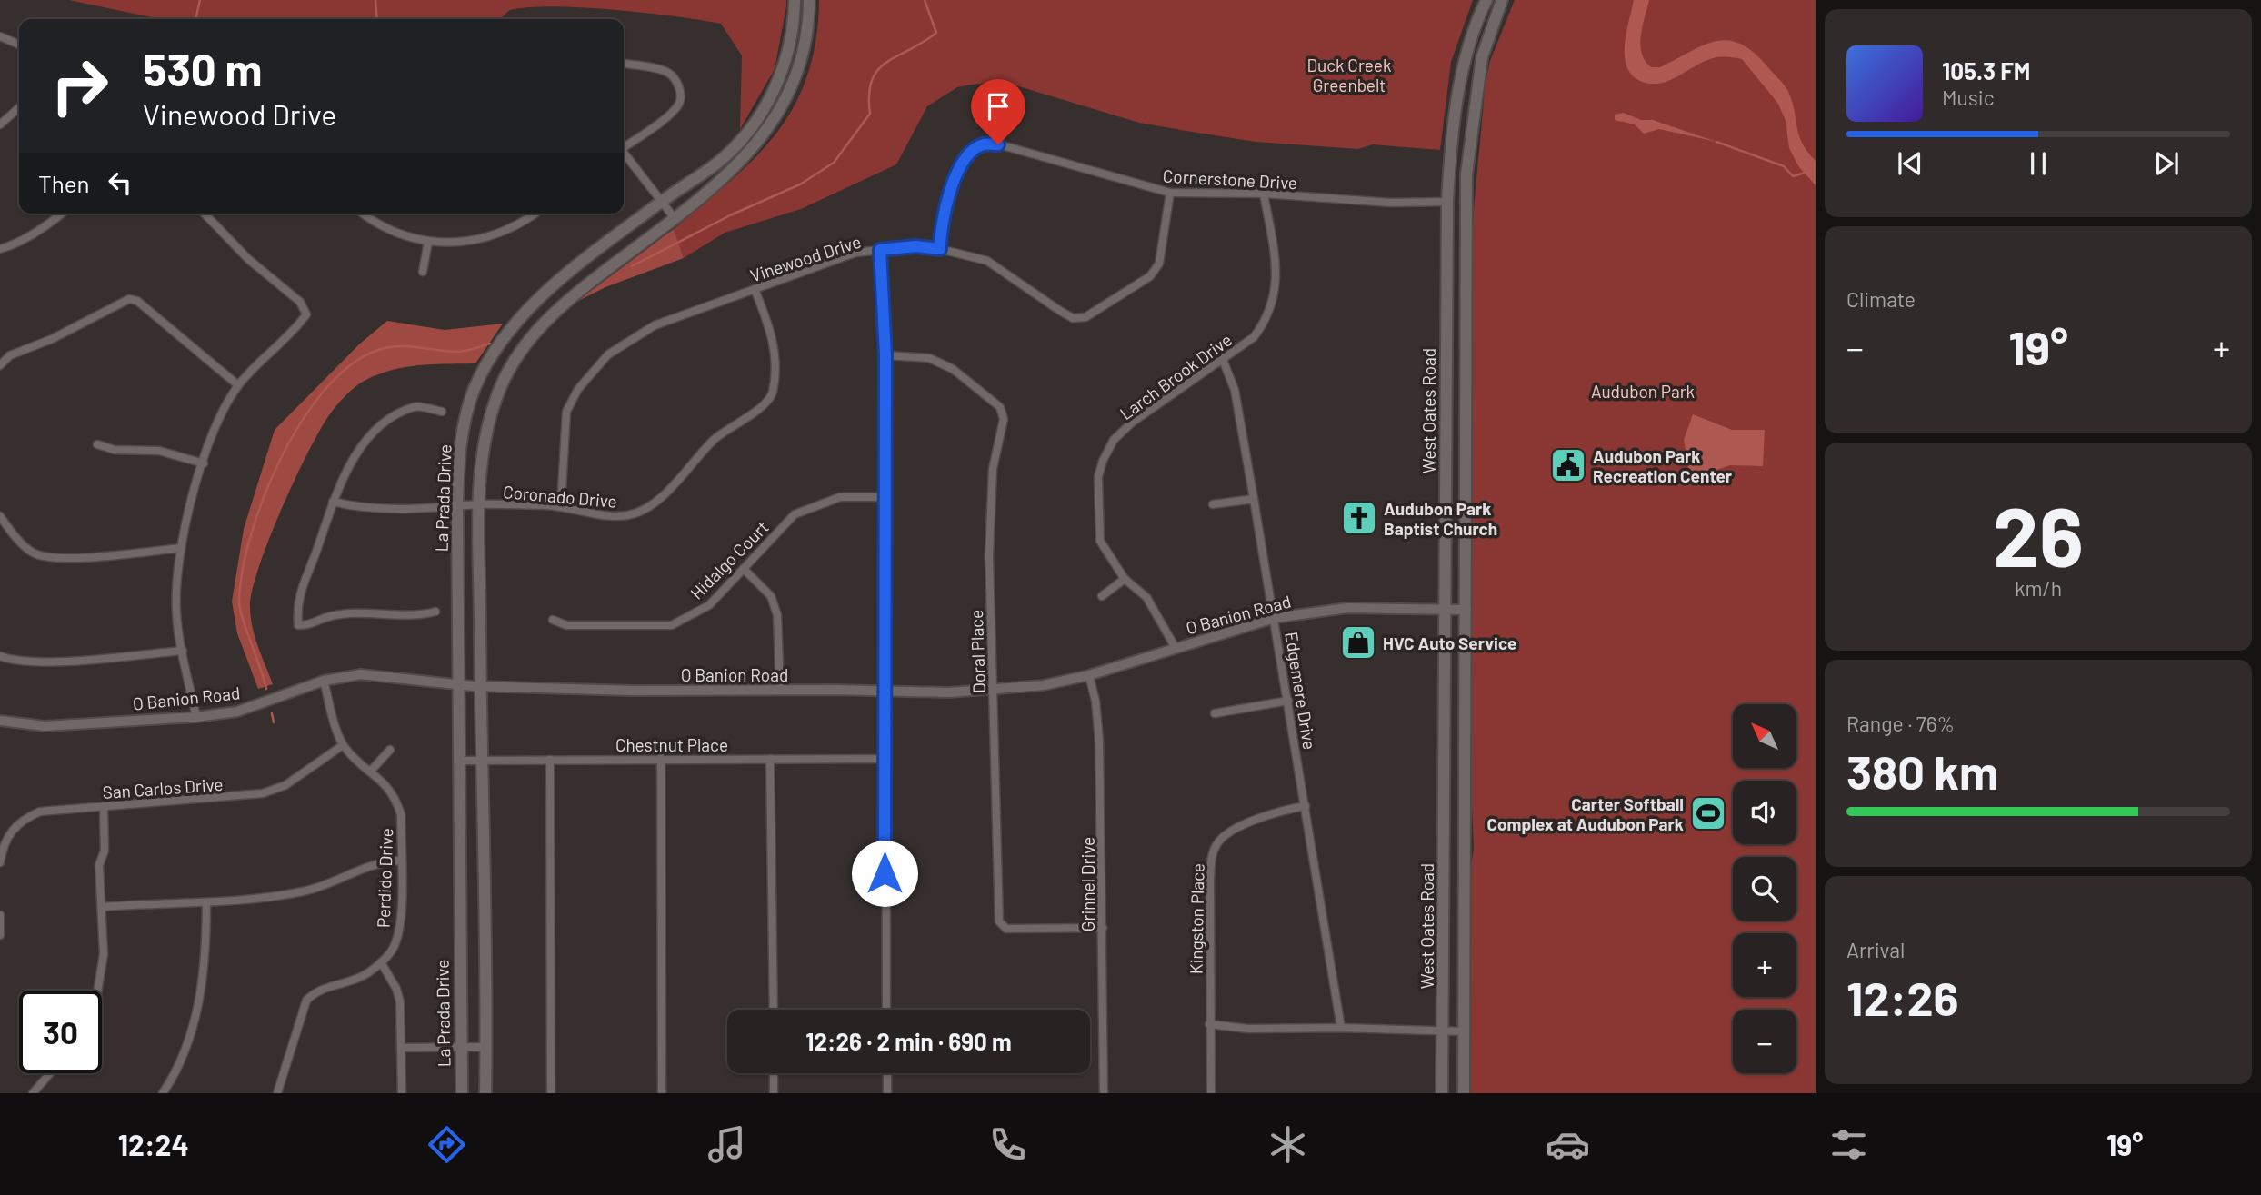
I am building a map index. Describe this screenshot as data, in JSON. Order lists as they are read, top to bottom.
{
  "streets": {
    "main road": ["West Oates Road", "La Prada Drive"],
    "street": [
      "Cornerstone Drive",
      "Vinewood Drive",
      "Larch Brook Drive",
      "Coronado Drive",
      "Hidalgo Court",
      "O Banion Road",
      "Doral Place",
      "Edgemere Drive",
      "Chestnut Place",
      "San Carlos Drive",
      "Perdido Drive",
      "Grinnel Drive",
      "Kingston Place"
    ]
  },
  "crossings": [
    ["Cornerstone Drive", "Vinewood Drive"],
    ["Cornerstone Drive", "Larch Brook Drive"],
    ["Cornerstone Drive", "West Oates Road"],
    ["Vinewood Drive", "Coronado Drive"],
    ["Larch Brook Drive", "O Banion Road"],
    ["Larch Brook Drive", "Edgemere Drive"],
    ["West Oates Road", "O Banion Road"],
    ["Coronado Drive", "La Prada Drive"],
    ["La Prada Drive", "O Banion Road"],
    ["La Prada Drive", "Chestnut Place"],
    ["O Banion Road", "Doral Place"],
    ["O Banion Road", "Edgemere Drive"],
    ["O Banion Road", "Grinnel Drive"],
    ["Doral Place", "Grinnel Drive"],
    ["Edgemere Drive", "Kingston Place"],
    ["San Carlos Drive", "Perdido Drive"]
  ],
  "parks": ["Duck Creek Greenbelt", "Audubon Park"],
  "places": {
    "public building": ["Audubon Park Recreation Center"],
    "church": ["Audubon Park Baptist Church"],
    "shop": ["HVC Auto Service"],
    "sports": ["Carter Softball Complex at Audubon Park"]
  },
  "north": "top left",
  "page": {
    "turn": ["530 m", "Vinewood Drive"],
    "song": ["105.3 FM", "Music"],
    "then": "Then",
    "tile": [
      "Climate",
      ["26", "km/h"],
      ["Range · 76%", "380 km"],
      ["Arrival", "12:26"]
    ],
    "heat": ["−", "19°", "+"],
    "map_buttons": ["+", "−"],
    "limit": "30",
    "trip": "12:26 · 2 min · 690 m",
    "tabs": ["12:24", "19°"]
  }
}
